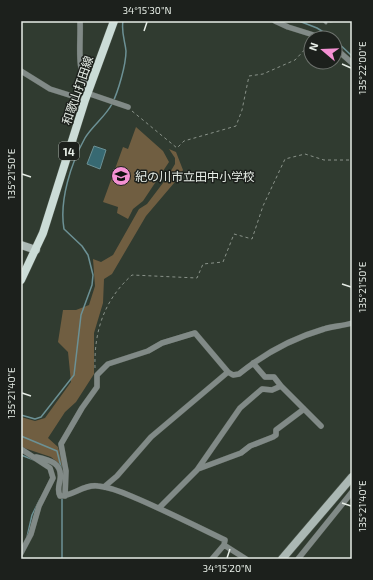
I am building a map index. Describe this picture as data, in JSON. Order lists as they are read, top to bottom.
{
  "streets": {
    "main road": ["和歌山打田線", "14"]
  },
  "places": {
    "school or university": ["紀の川市立田中小学校"]
  },
  "north": "left",
  "coordinates": [
    "34°15'30\"N",
    "135°22'00\"E",
    "135°21'50\"E",
    "135°21'40\"E",
    "34°15'20\"N"
  ]
}
